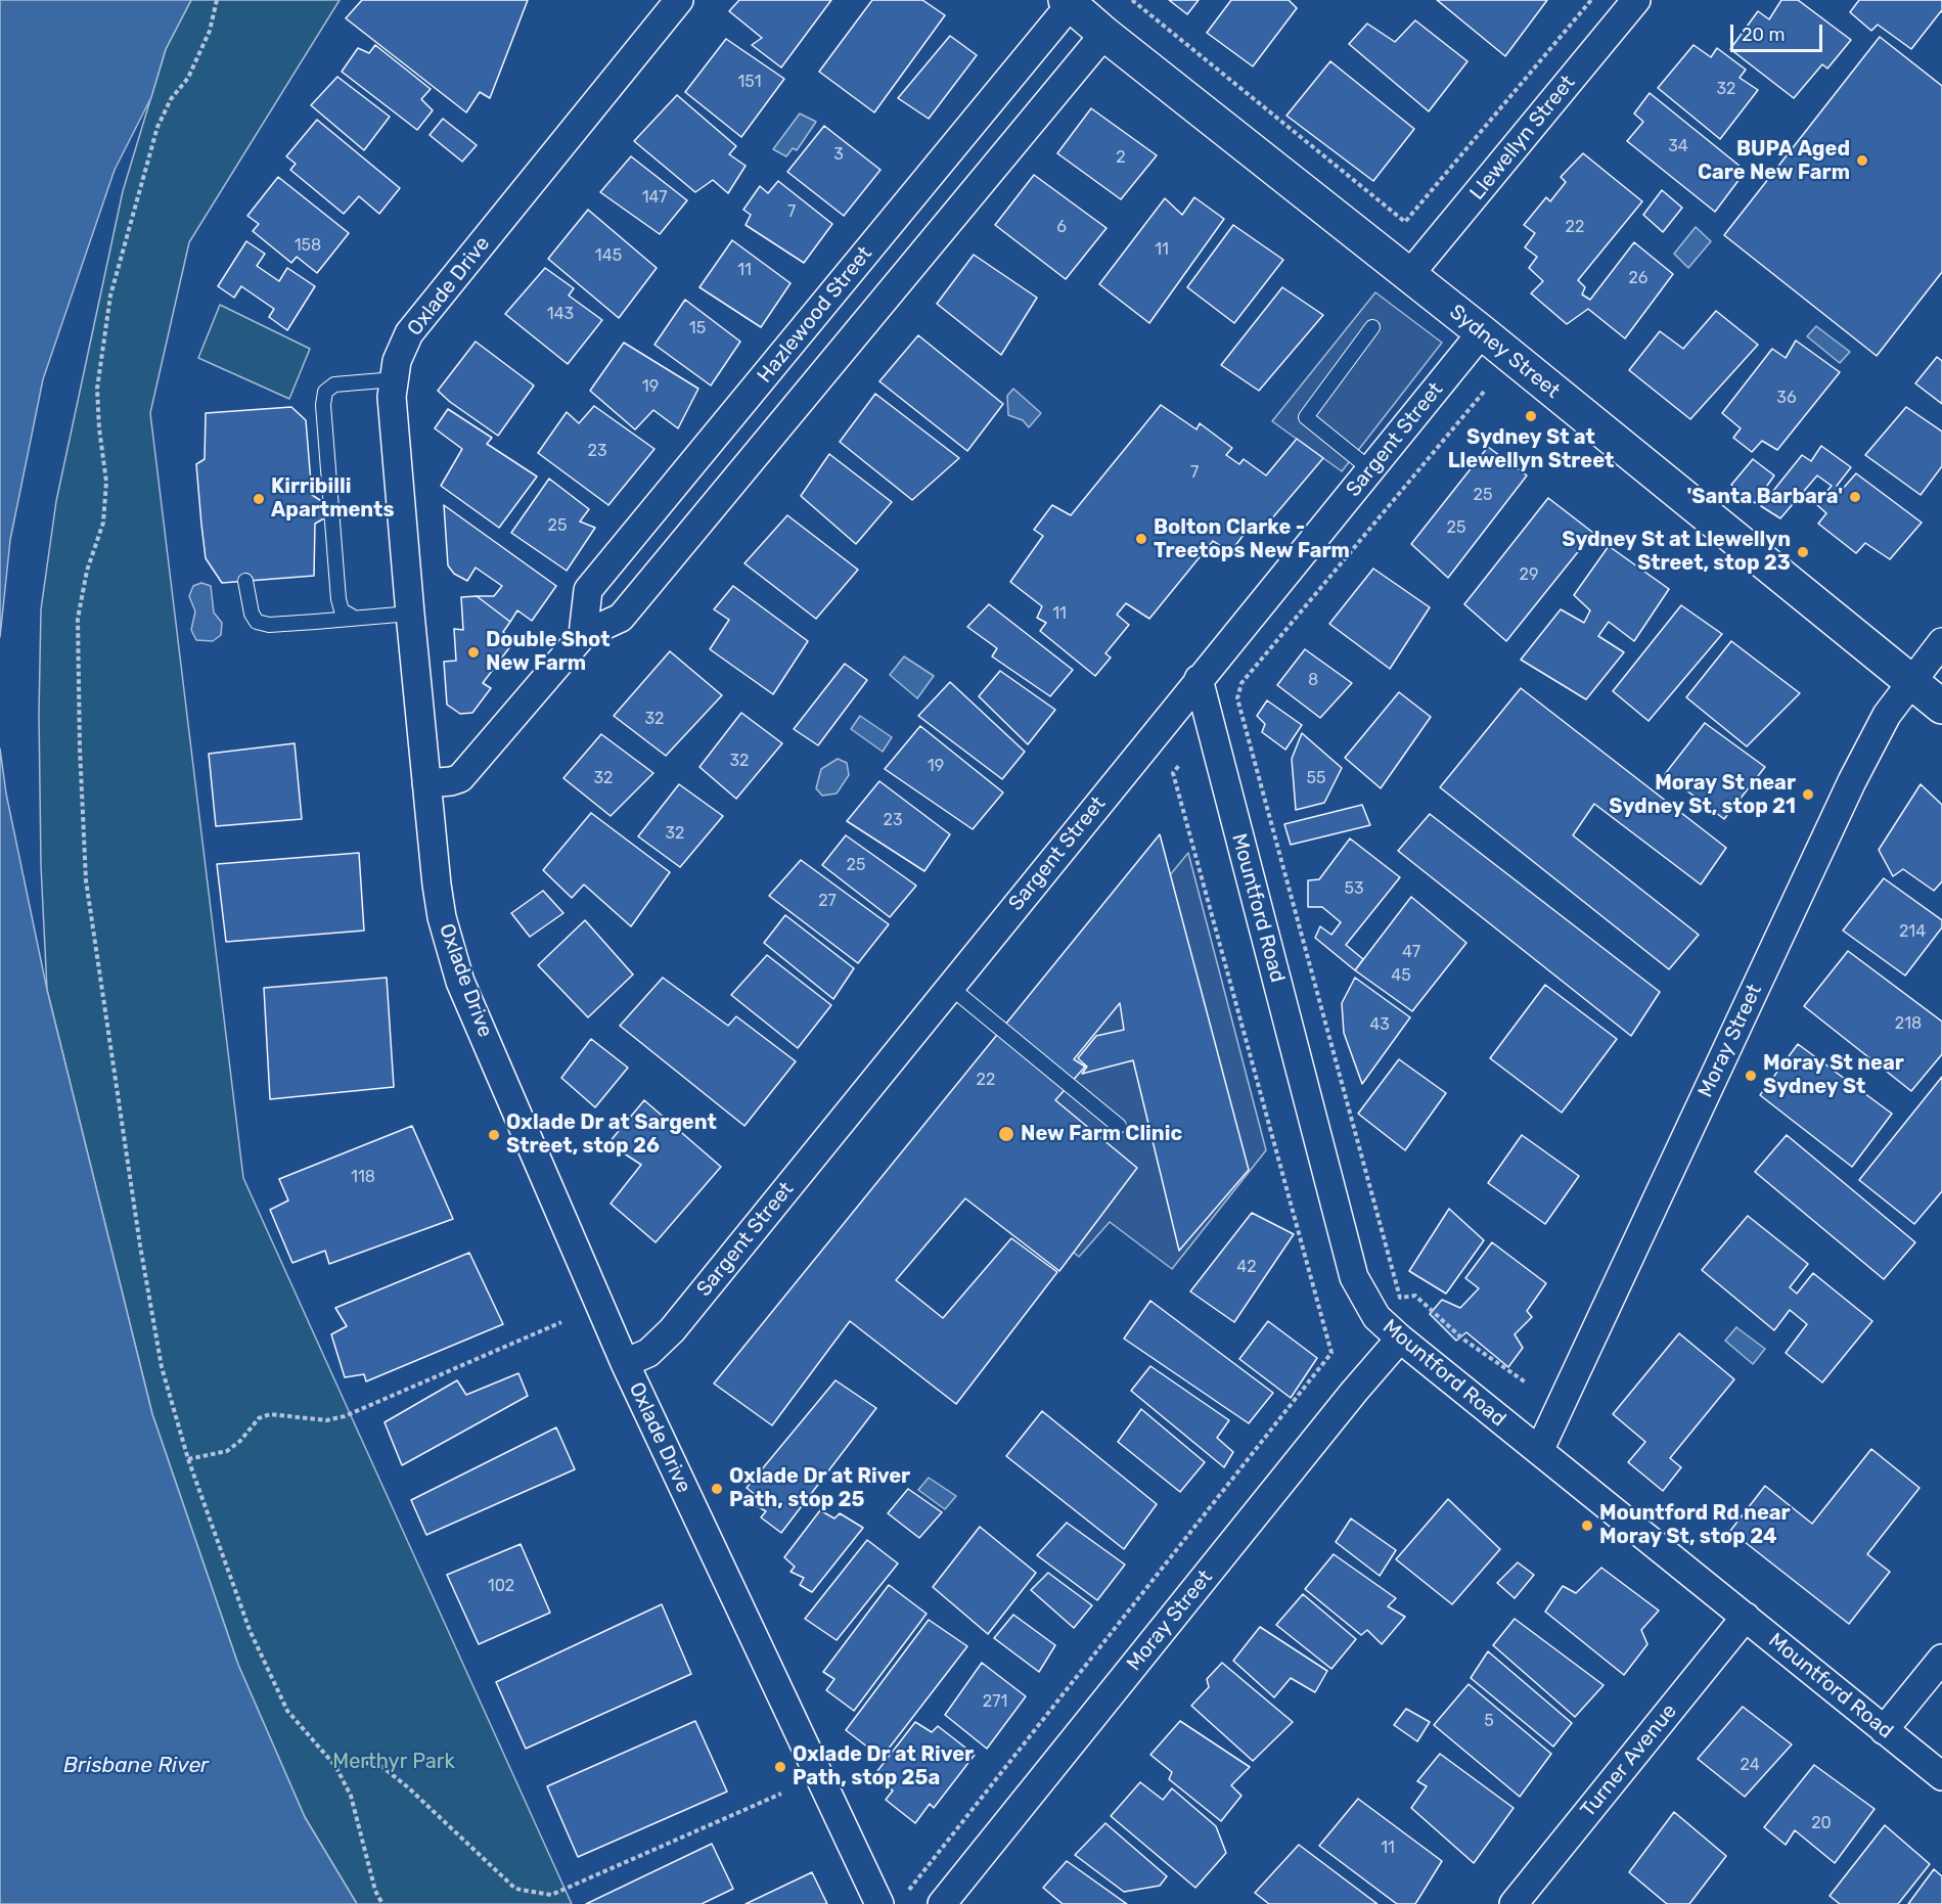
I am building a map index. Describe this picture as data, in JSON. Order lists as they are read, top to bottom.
{
  "streets": {
    "street": [
      "Llewellyn Street",
      "Oxlade Drive",
      "Hazlewood Street",
      "Sydney Street",
      "Sargent Street",
      "Mountford Road",
      "Moray Street",
      "Turner Avenue"
    ]
  },
  "crossings": [
    ["Llewellyn Street", "Sydney Street"],
    ["Oxlade Drive", "Sargent Street"],
    ["Hazlewood Street", "Sydney Street"],
    ["Sydney Street", "Sargent Street"],
    ["Sydney Street", "Moray Street"],
    ["Sargent Street", "Mountford Road"],
    ["Mountford Road", "Moray Street"],
    ["Mountford Road", "Turner Avenue"]
  ],
  "water": ["Brisbane River"],
  "parks": ["Merthyr Park"],
  "places": [
    "BUPA Aged Care New Farm",
    "Sydney St at Llewellyn Street",
    "'Santa Barbara'",
    "Kirribilli Apartments",
    "Bolton Clarke - Treetops New Farm",
    "Sydney St at Llewellyn Street, stop 23",
    "Double Shot New Farm",
    "Moray St near Sydney St, stop 21",
    "Moray St near Sydney St",
    "New Farm Clinic",
    "Oxlade Dr at Sargent Street, stop 26",
    "Oxlade Dr at River Path, stop 25",
    "Mountford Rd near Moray St, stop 24",
    "Oxlade Dr at River Path, stop 25a"
  ],
  "house_numbers": [
    "151",
    "32",
    "34",
    "3",
    "2",
    "147",
    "7",
    "6",
    "22",
    "158",
    "11",
    "145",
    "11",
    "26",
    "143",
    "15",
    "19",
    "36",
    "23",
    "7",
    "25",
    "25",
    "25",
    "29",
    "11",
    "8",
    "32",
    "32",
    "19",
    "32",
    "55",
    "23",
    "32",
    "25",
    "53",
    "27",
    "214",
    "47",
    "45",
    "218",
    "43",
    "22",
    "118",
    "42",
    "102",
    "271",
    "5",
    "24",
    "20",
    "11"
  ],
  "scale_bar": "20 m"
}
